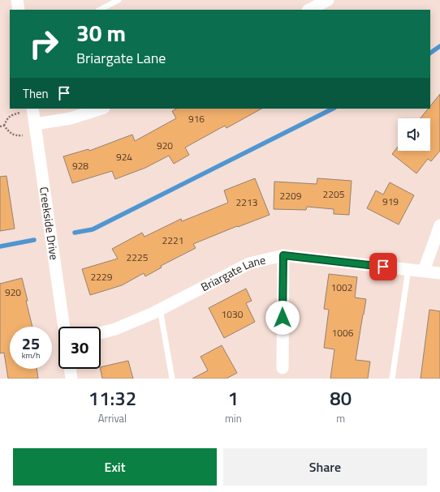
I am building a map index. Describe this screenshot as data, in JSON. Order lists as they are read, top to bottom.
{
  "streets": {
    "street": ["Creekside Drive", "Briargate Lane"]
  },
  "house_numbers": [
    "916",
    "920",
    "924",
    "928",
    "2205",
    "2209",
    "919",
    "2213",
    "2221",
    "2225",
    "2229",
    "1002",
    "920",
    "1030",
    "1006"
  ],
  "page": {
    "turn": ["30 m", "Briargate Lane"],
    "then": "Then",
    "speed": "25 km/h",
    "limit": "30",
    "eta": [
      "11:32",
      "Arrival",
      "1",
      "min",
      "80",
      "m"
    ],
    "buttons": ["Exit", "Share"]
  }
}
